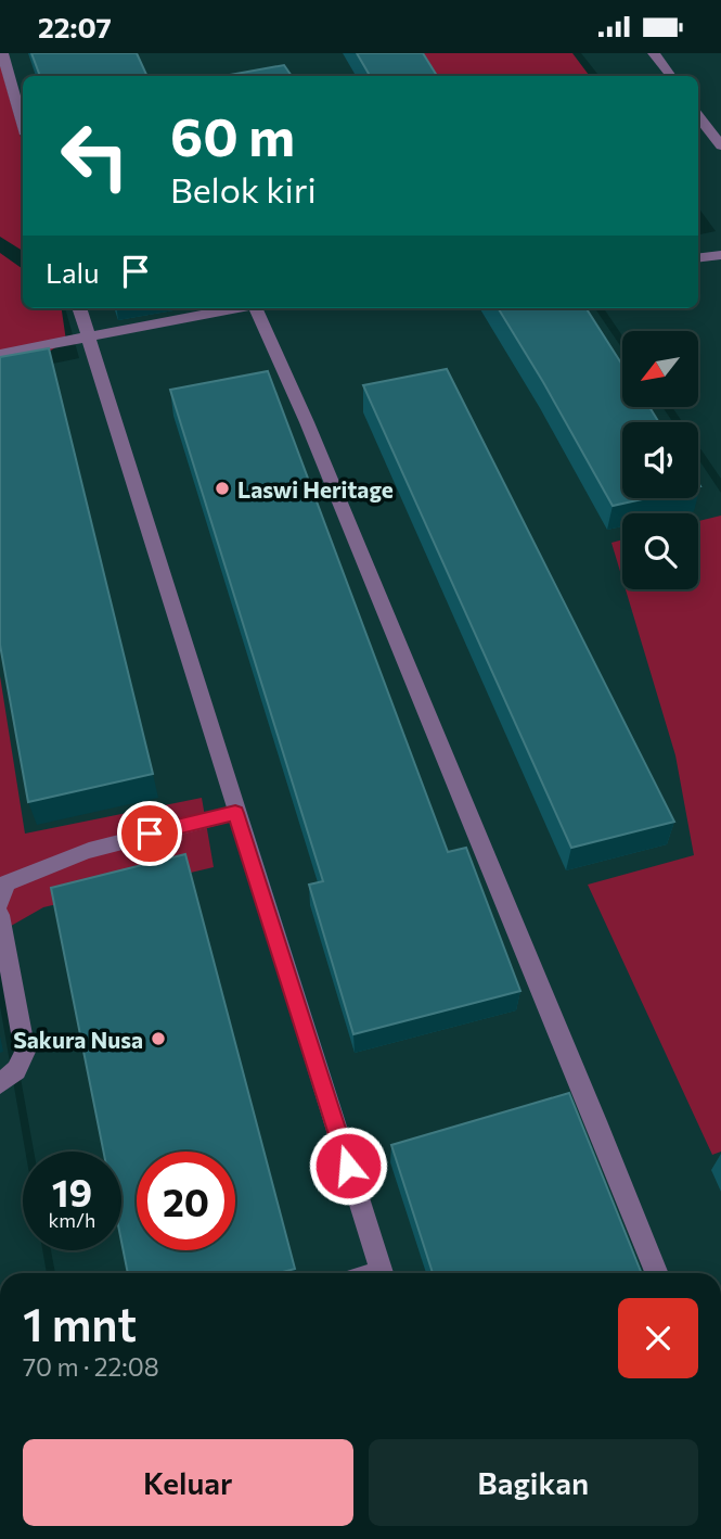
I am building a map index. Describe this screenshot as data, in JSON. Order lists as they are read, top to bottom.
{
  "places": ["Laswi Heritage", "Sakura Nusa"],
  "north": "bottom left",
  "page": {
    "status": "22:07",
    "turn": ["60 m", "Belok kiri"],
    "then": "Lalu",
    "speed": "19 km/h",
    "limit": "20",
    "heading": ["1 mnt", "70 m · 22:08"],
    "buttons": ["Keluar", "Bagikan"]
  }
}
